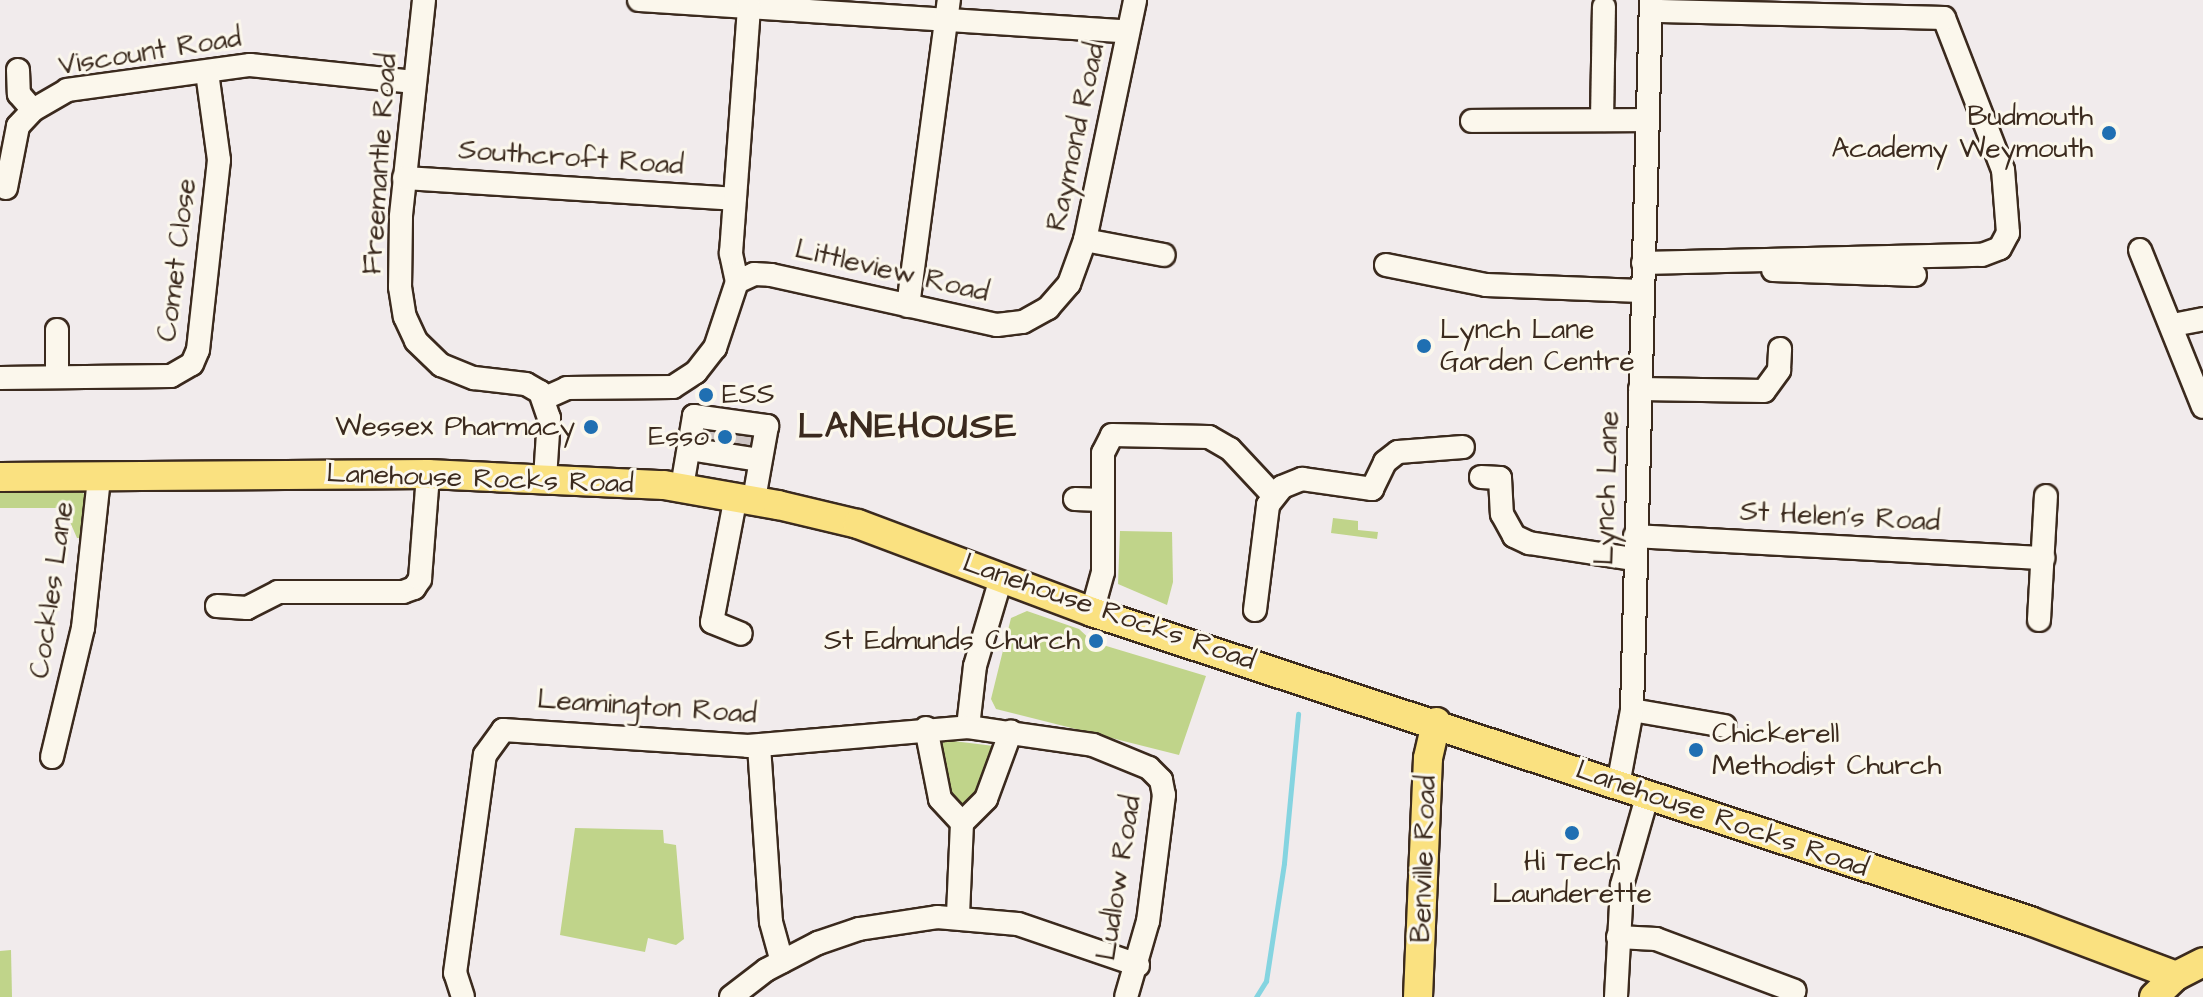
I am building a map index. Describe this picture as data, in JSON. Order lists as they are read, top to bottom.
{
  "streets": {
    "main road": ["Lanehouse Rocks Road", "Benville Road"],
    "street": [
      "Viscount Road",
      "Raymond Road",
      "Southcroft Road",
      "Freemantle Road",
      "Comet Close",
      "Littleview Road",
      "Lynch Lane",
      "St Helen's Road",
      "Cockles Lane",
      "Leamington Road",
      "Ludlow Road"
    ]
  },
  "crossings": [
    ["Viscount Road", "Freemantle Road"],
    ["Viscount Road", "Comet Close"],
    ["Raymond Road", "Littleview Road"],
    ["Southcroft Road", "Freemantle Road"],
    ["Lanehouse Rocks Road", "Lynch Lane"],
    ["Lanehouse Rocks Road", "Cockles Lane"],
    ["Lanehouse Rocks Road", "Benville Road"],
    ["Lynch Lane", "St Helen's Road"],
    ["Leamington Road", "Ludlow Road"]
  ],
  "districts": ["LANEHOUSE"],
  "places": [
    "Budmouth Academy Weymouth",
    "Lynch Lane Garden Centre",
    "ESS",
    "Wessex Pharmacy",
    "Esso",
    "St Edmunds Church",
    "Chickerell Methodist Church",
    "Hi Tech Launderette"
  ]
}
